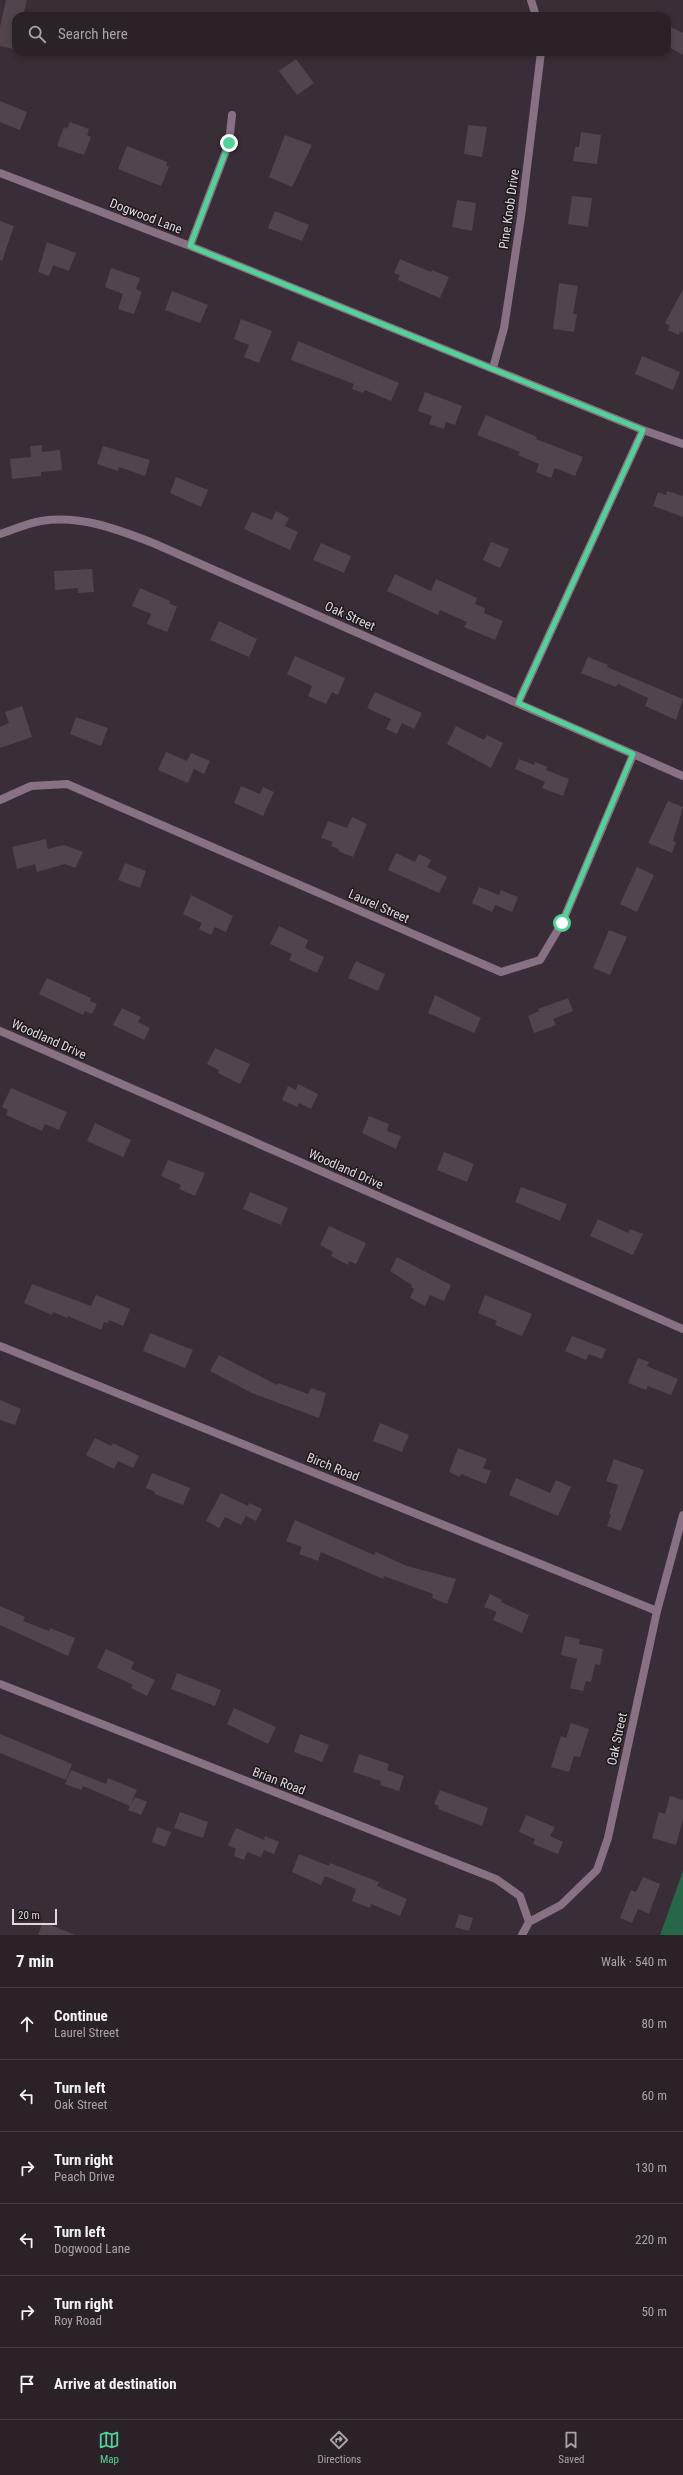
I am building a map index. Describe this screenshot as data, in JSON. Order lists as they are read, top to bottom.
{
  "streets": {
    "street": [
      "Pine Knob Drive",
      "Dogwood Lane",
      "Oak Street",
      "Laurel Street",
      "Woodland Drive",
      "Birch Road",
      "Brian Road"
    ]
  },
  "crossings": [
    ["Pine Knob Drive", "Dogwood Lane"],
    ["Oak Street", "Laurel Street"],
    ["Oak Street", "Birch Road"],
    ["Oak Street", "Brian Road"]
  ],
  "scale_bar": "20 m",
  "page": {
    "search": "Search here",
    "scale": "20 m",
    "heading": ["7 min", "Walk · 540 m"],
    "list": [
      ["Continue", "Laurel Street", "80 m"],
      ["Turn left", "Oak Street", "60 m"],
      ["Turn right", "Peach Drive", "130 m"],
      ["Turn left", "Dogwood Lane", "220 m"],
      ["Turn right", "Roy Road", "50 m"],
      "Arrive at destination"
    ],
    "nav": ["Map", "Directions", "Saved"]
  }
}
